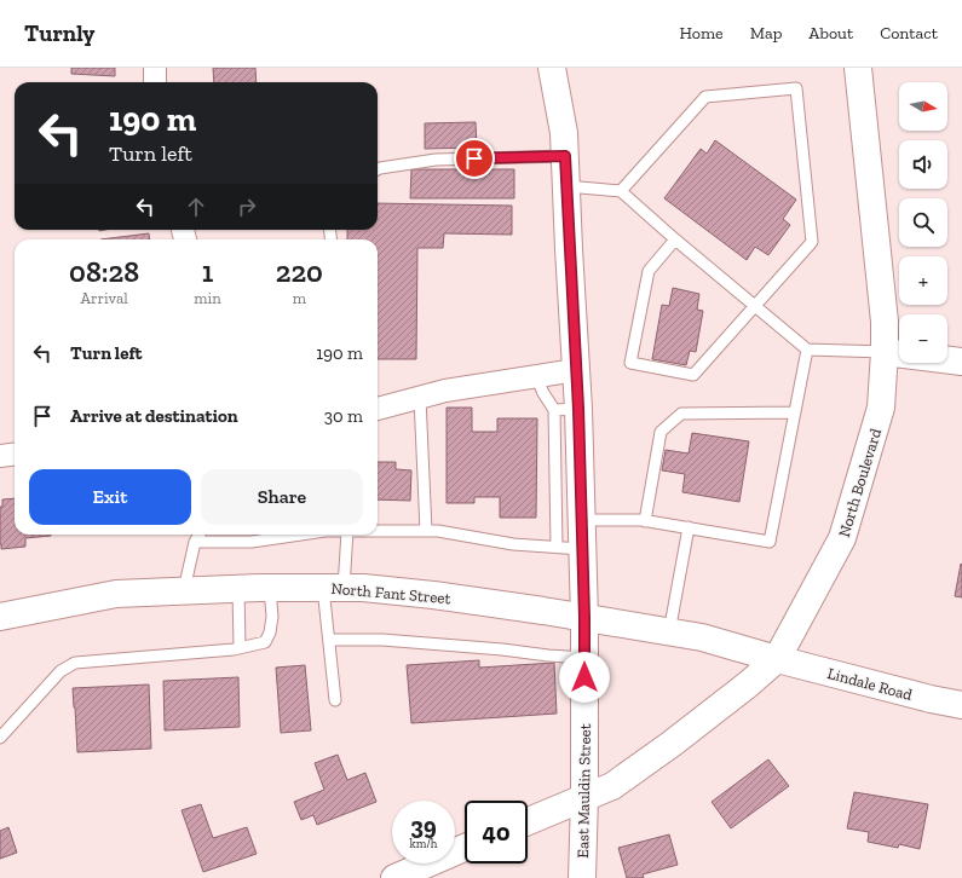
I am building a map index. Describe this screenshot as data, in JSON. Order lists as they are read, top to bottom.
{
  "streets": {
    "street": [
      "North Boulevard",
      "North Fant Street",
      "Lindale Road",
      "East Mauldin Street"
    ]
  },
  "crossings": [
    ["North Boulevard", "North Fant Street"],
    ["North Boulevard", "Lindale Road"],
    ["North Boulevard", "East Mauldin Street"],
    ["North Fant Street", "Lindale Road"],
    ["North Fant Street", "East Mauldin Street"]
  ],
  "north": "right",
  "page": {
    "header": "Turnly",
    "nav": [
      "Home",
      "Map",
      "About",
      "Contact"
    ],
    "map_buttons": ["+", "−"],
    "turn": ["190 m", "Turn left"],
    "eta": [
      "08:28",
      "Arrival",
      "1",
      "min",
      "220",
      "m"
    ],
    "list": [
      {
        "name": "Turn left",
        "value": "190 m"
      },
      {
        "name": "Arrive at destination",
        "value": "30 m"
      }
    ],
    "buttons": ["Exit", "Share"],
    "speed": "39 km/h",
    "limit": "40"
  }
}
